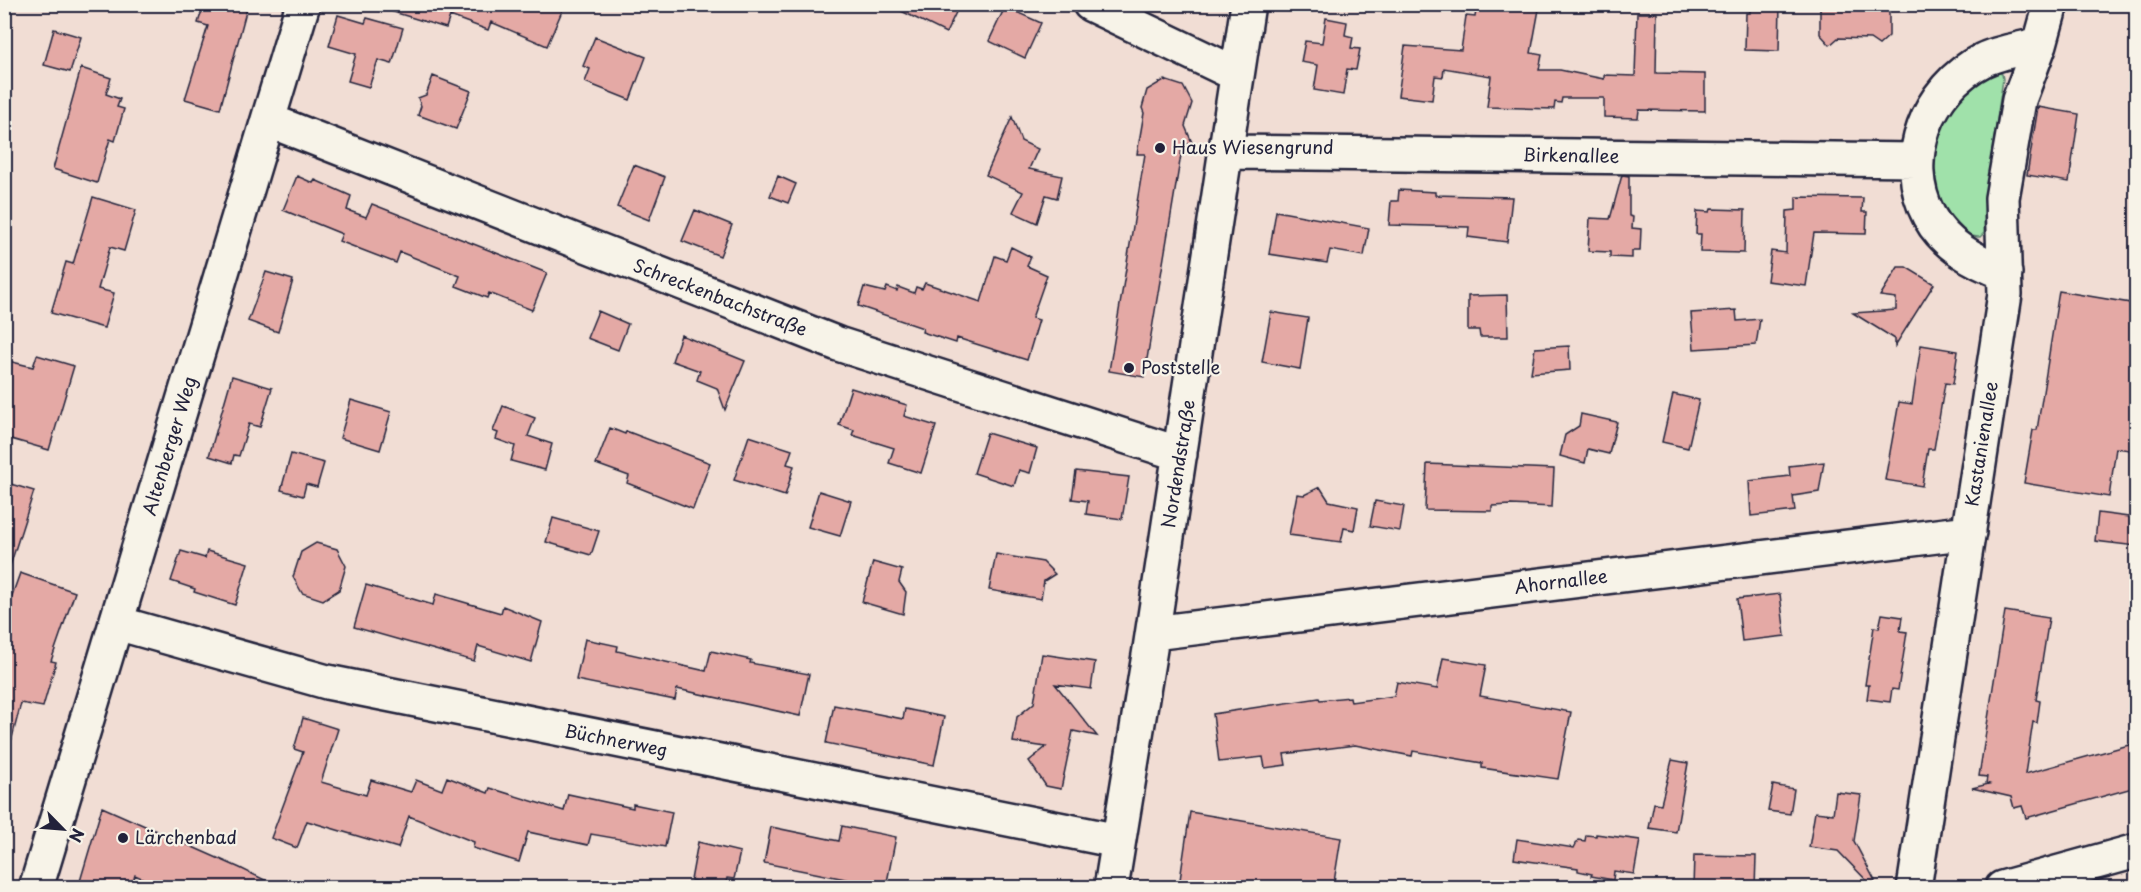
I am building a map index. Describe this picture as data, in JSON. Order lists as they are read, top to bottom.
{
  "streets": {
    "street": [
      "Birkenallee",
      "Schreckenbachstraße",
      "Kastanienallee",
      "Altenberger Weg",
      "Nordendstraße",
      "Ahornallee",
      "Büchnerweg"
    ]
  },
  "crossings": [
    ["Birkenallee", "Nordendstraße"],
    ["Schreckenbachstraße", "Altenberger Weg"],
    ["Schreckenbachstraße", "Nordendstraße"],
    ["Kastanienallee", "Ahornallee"],
    ["Altenberger Weg", "Büchnerweg"],
    ["Nordendstraße", "Ahornallee"],
    ["Nordendstraße", "Büchnerweg"]
  ],
  "places": ["Haus Wiesengrund", "Poststelle", "Lärchenbad"],
  "north": "bottom right"
}
